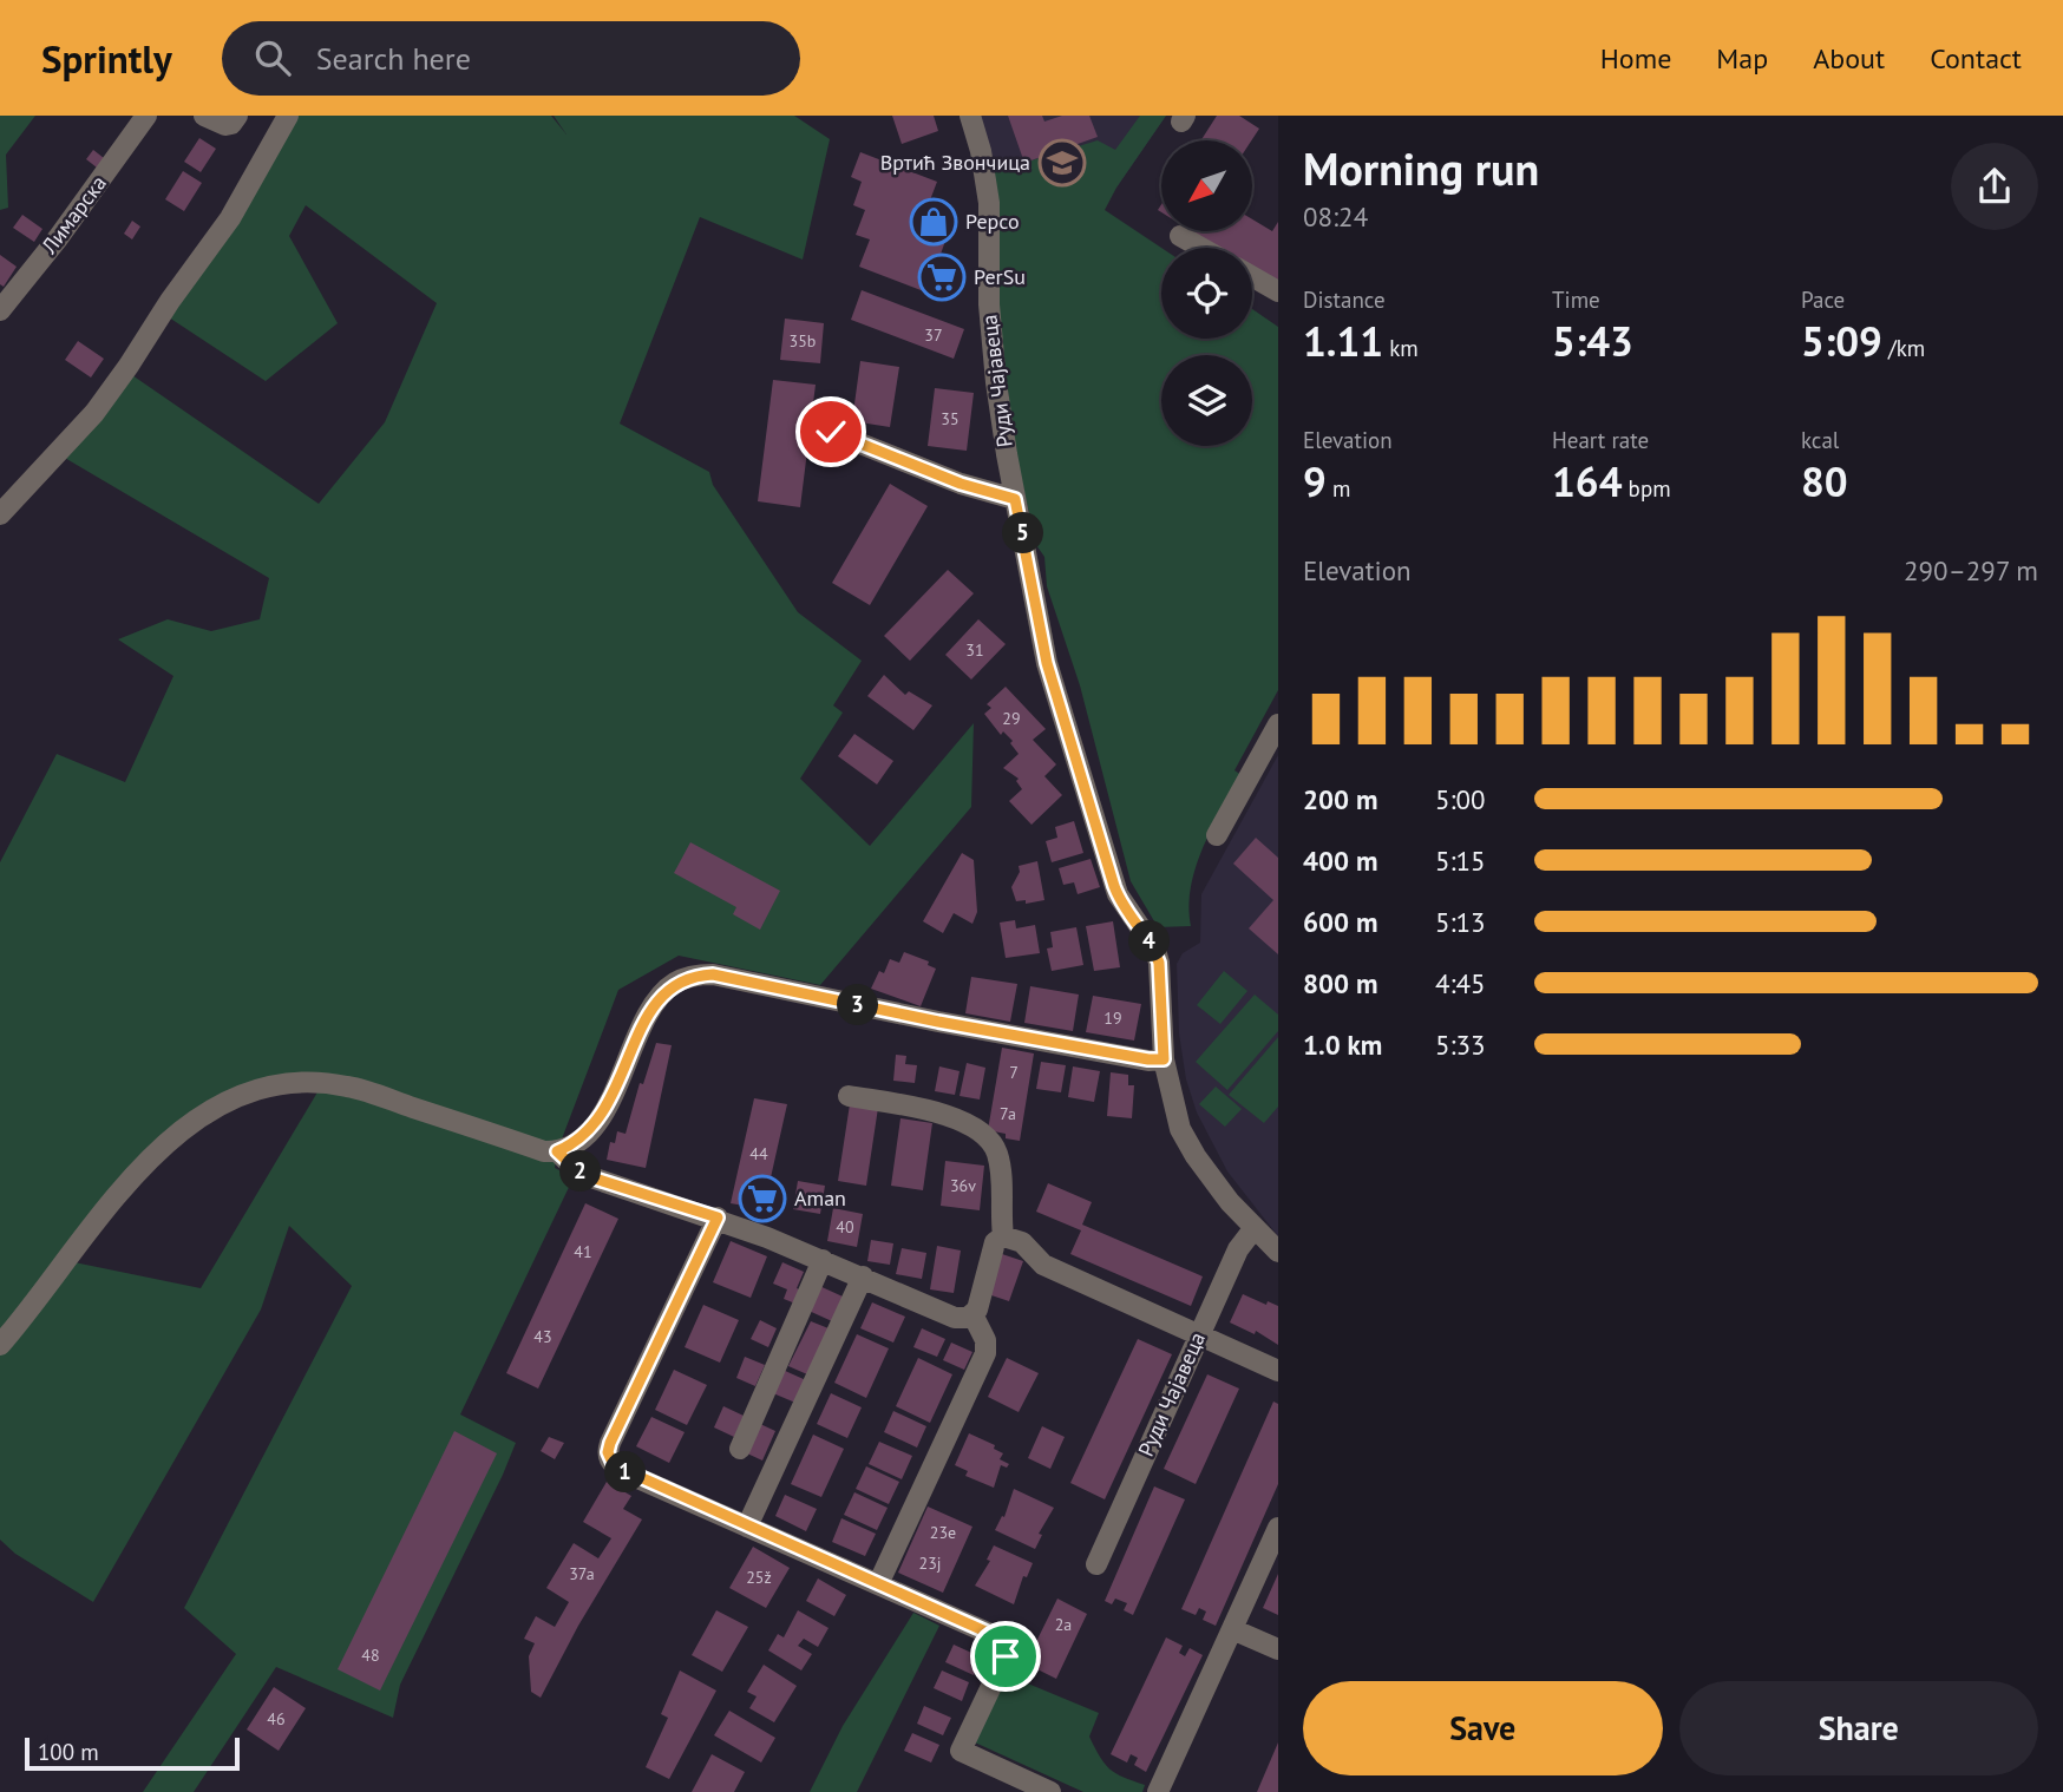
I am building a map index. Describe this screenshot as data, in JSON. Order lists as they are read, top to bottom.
{
  "streets": {
    "street": ["Лимарска", "Руди Чајавеца"]
  },
  "places": {
    "school or university": ["Вртић Звончица"],
    "shop": ["Pepco"],
    "supermarket": ["PerSu", "Aman"]
  },
  "house_numbers": [
    "37",
    "35b",
    "35",
    "31",
    "29",
    "19",
    "7",
    "7a",
    "44",
    "36v",
    "40",
    "41",
    "43",
    "23e",
    "23j",
    "37a",
    "25ž",
    "2a",
    "48",
    "46"
  ],
  "scale_bar": "100 m",
  "north": "bottom left",
  "page": {
    "header": "Sprintly",
    "search": "Search here",
    "nav": [
      "Home",
      "Map",
      "About",
      "Contact"
    ],
    "heading": ["Morning run", "08:24"],
    "stats": [
      ["Distance", "1.11 km"],
      ["Time", "5:43"],
      ["Pace", "5:09 /km"],
      ["Elevation", "9 m"],
      ["Heart rate", "164 bpm"],
      ["kcal", "80"]
    ],
    "pins": [
      "5",
      "4",
      "3",
      "2",
      "1"
    ],
    "chart": ["Elevation", "290–297 m"],
    "list": [
      {
        "name": "200 m",
        "note": "5:00"
      },
      {
        "name": "400 m",
        "note": "5:15"
      },
      {
        "name": "600 m",
        "note": "5:13"
      },
      {
        "name": "800 m",
        "note": "4:45"
      },
      {
        "name": "1.0 km",
        "note": "5:33"
      }
    ],
    "buttons": ["Save", "Share"],
    "scale": "100 m"
  }
}
